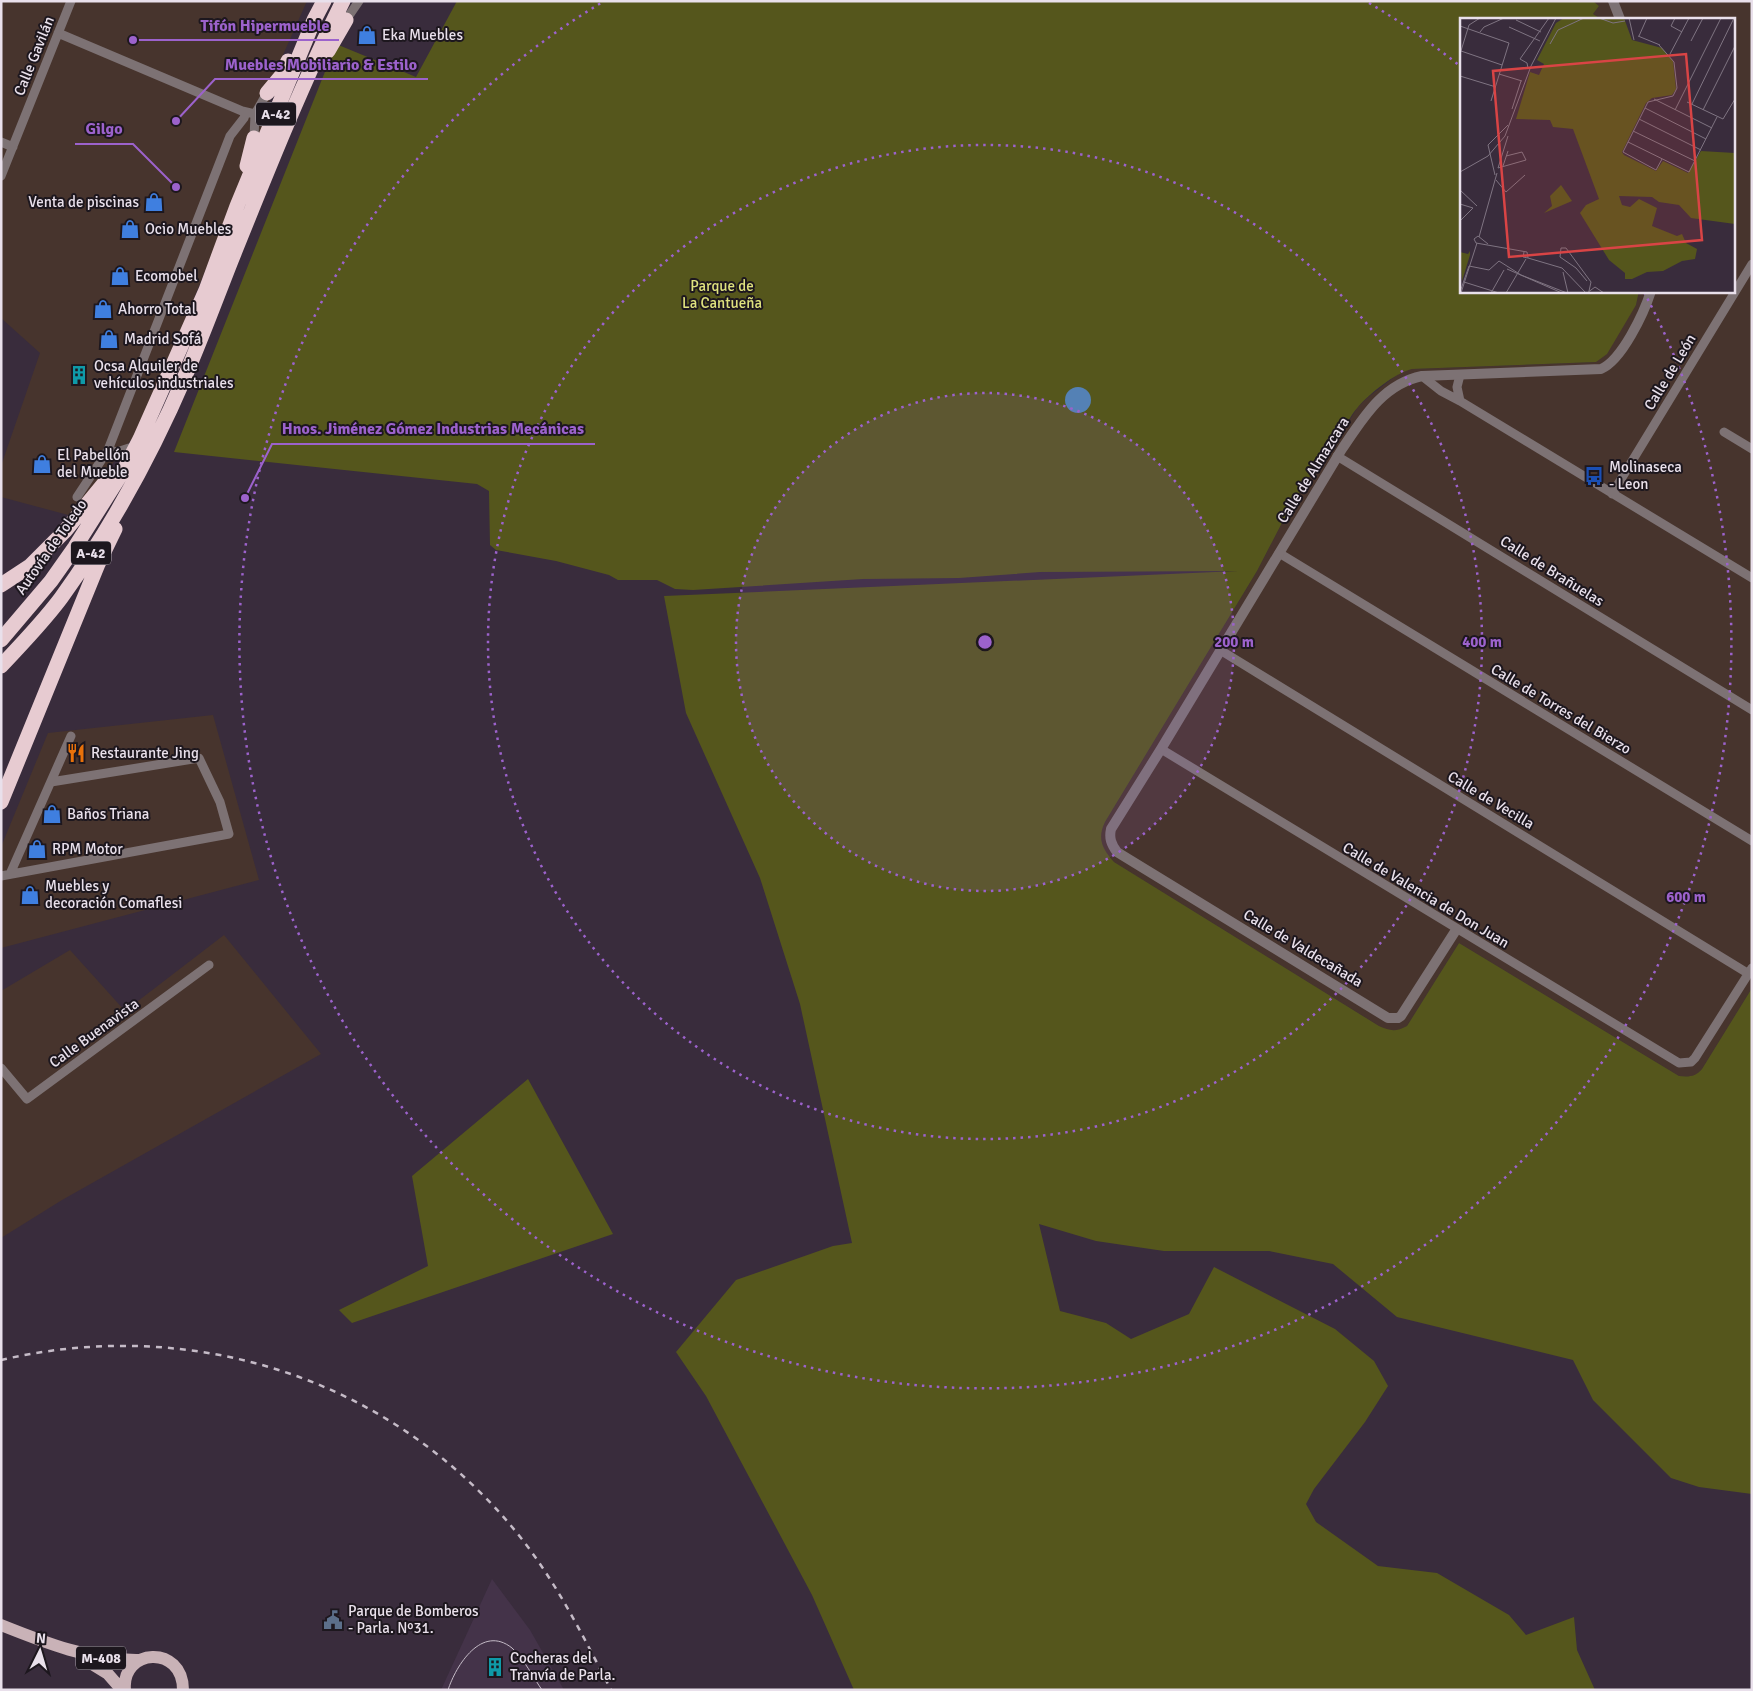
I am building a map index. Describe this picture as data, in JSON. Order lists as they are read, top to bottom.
{
  "streets": {
    "highway": ["A-42", "Autovía de Toledo"],
    "main road": ["M-408"],
    "street": [
      "Calle Gavilán",
      "Calle de León",
      "Calle de Almazcara",
      "Calle de Brañuelas",
      "Calle de Torres del Bierzo",
      "Calle de Vecilla",
      "Calle de Valencia de Don Juan",
      "Calle de Valdecañada",
      "Calle Buenavista"
    ]
  },
  "crossings": [
    ["Calle de Almazcara", "Calle de Brañuelas"],
    ["Calle de Almazcara", "Calle de Torres del Bierzo"],
    ["Calle de Almazcara", "Calle de Vecilla"],
    ["Calle de Almazcara", "Calle de Valencia de Don Juan"],
    ["Calle de Almazcara", "Calle de Valdecañada"],
    ["Calle de Vecilla", "Calle de Valencia de Don Juan"],
    ["Calle de Valencia de Don Juan", "Calle de Valdecañada"]
  ],
  "parks": ["Parque de La Cantueña"],
  "places": {
    "shop": [
      "Eka Muebles",
      "Venta de piscinas",
      "Ocio Muebles",
      "Ecomobel",
      "Ahorro Total",
      "Madrid Sofá",
      "El Pabellón del Mueble",
      "Baños Triana",
      "RPM Motor",
      "Muebles y decoración Comaflesi"
    ],
    "other": [
      "Tifón Hipermueble",
      "Muebles Mobiliario & Estilo",
      "Gilgo",
      "Hnos. Jiménez Gómez Industrias Mecánicas"
    ],
    "building": ["Ocsa Alquiler de vehículos industriales", "Cocheras del Tranvía de Parla."],
    "bus stop": ["Molinaseca - Leon"],
    "restaurant": ["Restaurante Jing"],
    "public building": ["Parque de Bomberos - Parla. Nº31."]
  },
  "north": "top",
  "rings": ["200 m", "400 m", "600 m"]
}
